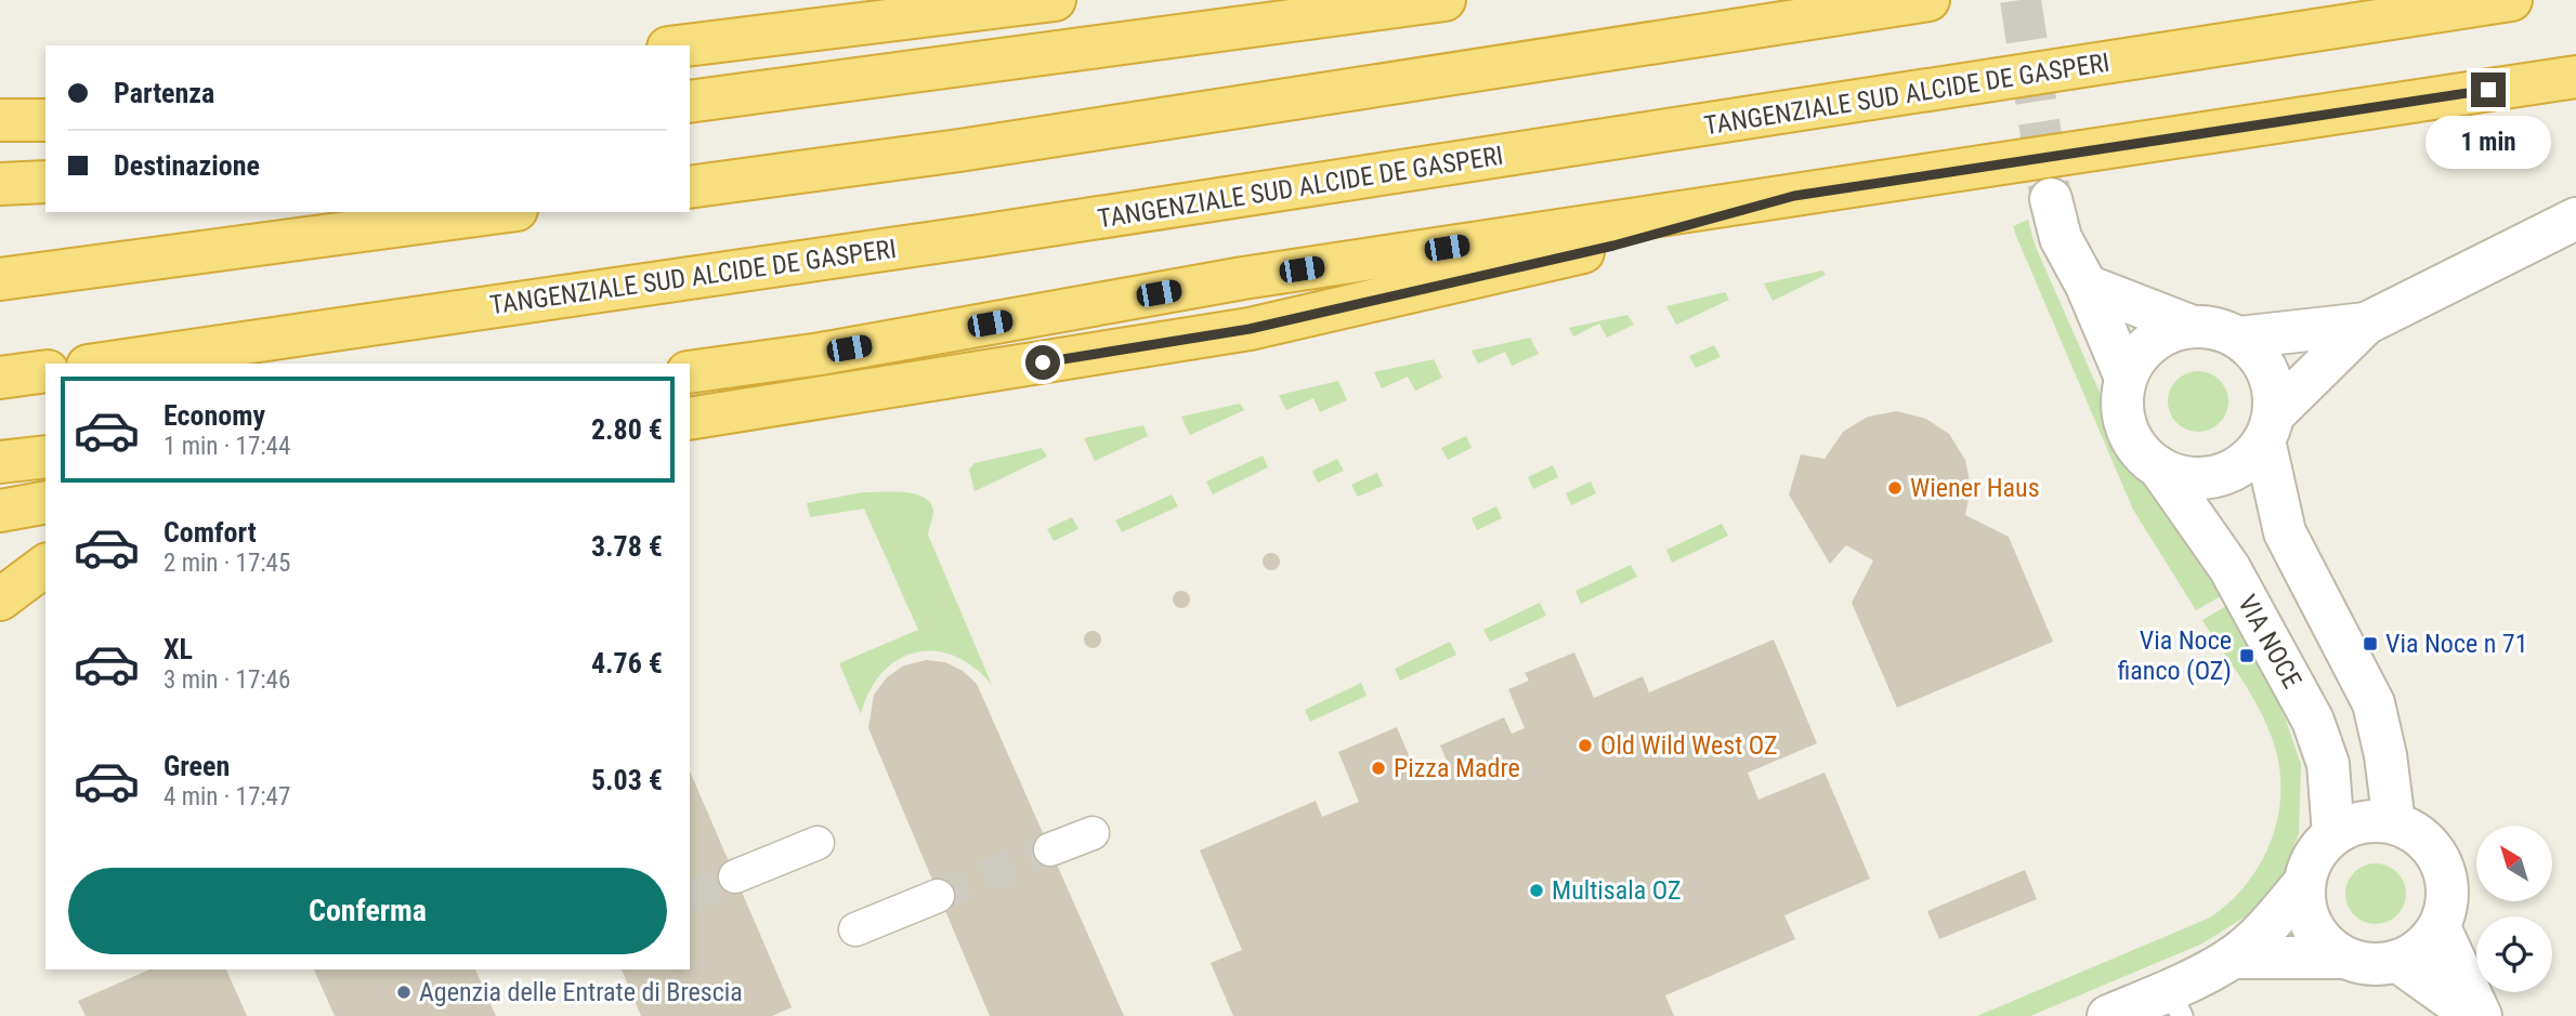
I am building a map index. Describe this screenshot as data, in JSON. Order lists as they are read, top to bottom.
{
  "streets": {
    "highway": ["TANGENZIALE SUD ALCIDE DE GASPERI"],
    "street": ["VIA NOCE"]
  },
  "places": {
    "other": [
      "Wiener Haus",
      "Old Wild West OZ",
      "Pizza Madre",
      "Multisala OZ",
      "Agenzia delle Entrate di Brescia"
    ],
    "transit": ["Via Noce n 71", "Via Noce fianco (OZ)"]
  },
  "north": "top left",
  "page": {
    "banner": ["Partenza", "Destinazione"],
    "bubble": "1 min",
    "list": [
      {
        "name": "Economy",
        "note": "1 min · 17:44",
        "value": "2.80 €"
      },
      {
        "name": "Comfort",
        "note": "2 min · 17:45",
        "value": "3.78 €"
      },
      {
        "name": "XL",
        "note": "3 min · 17:46",
        "value": "4.76 €"
      },
      {
        "name": "Green",
        "note": "4 min · 17:47",
        "value": "5.03 €"
      }
    ],
    "buttons": "Conferma"
  }
}
